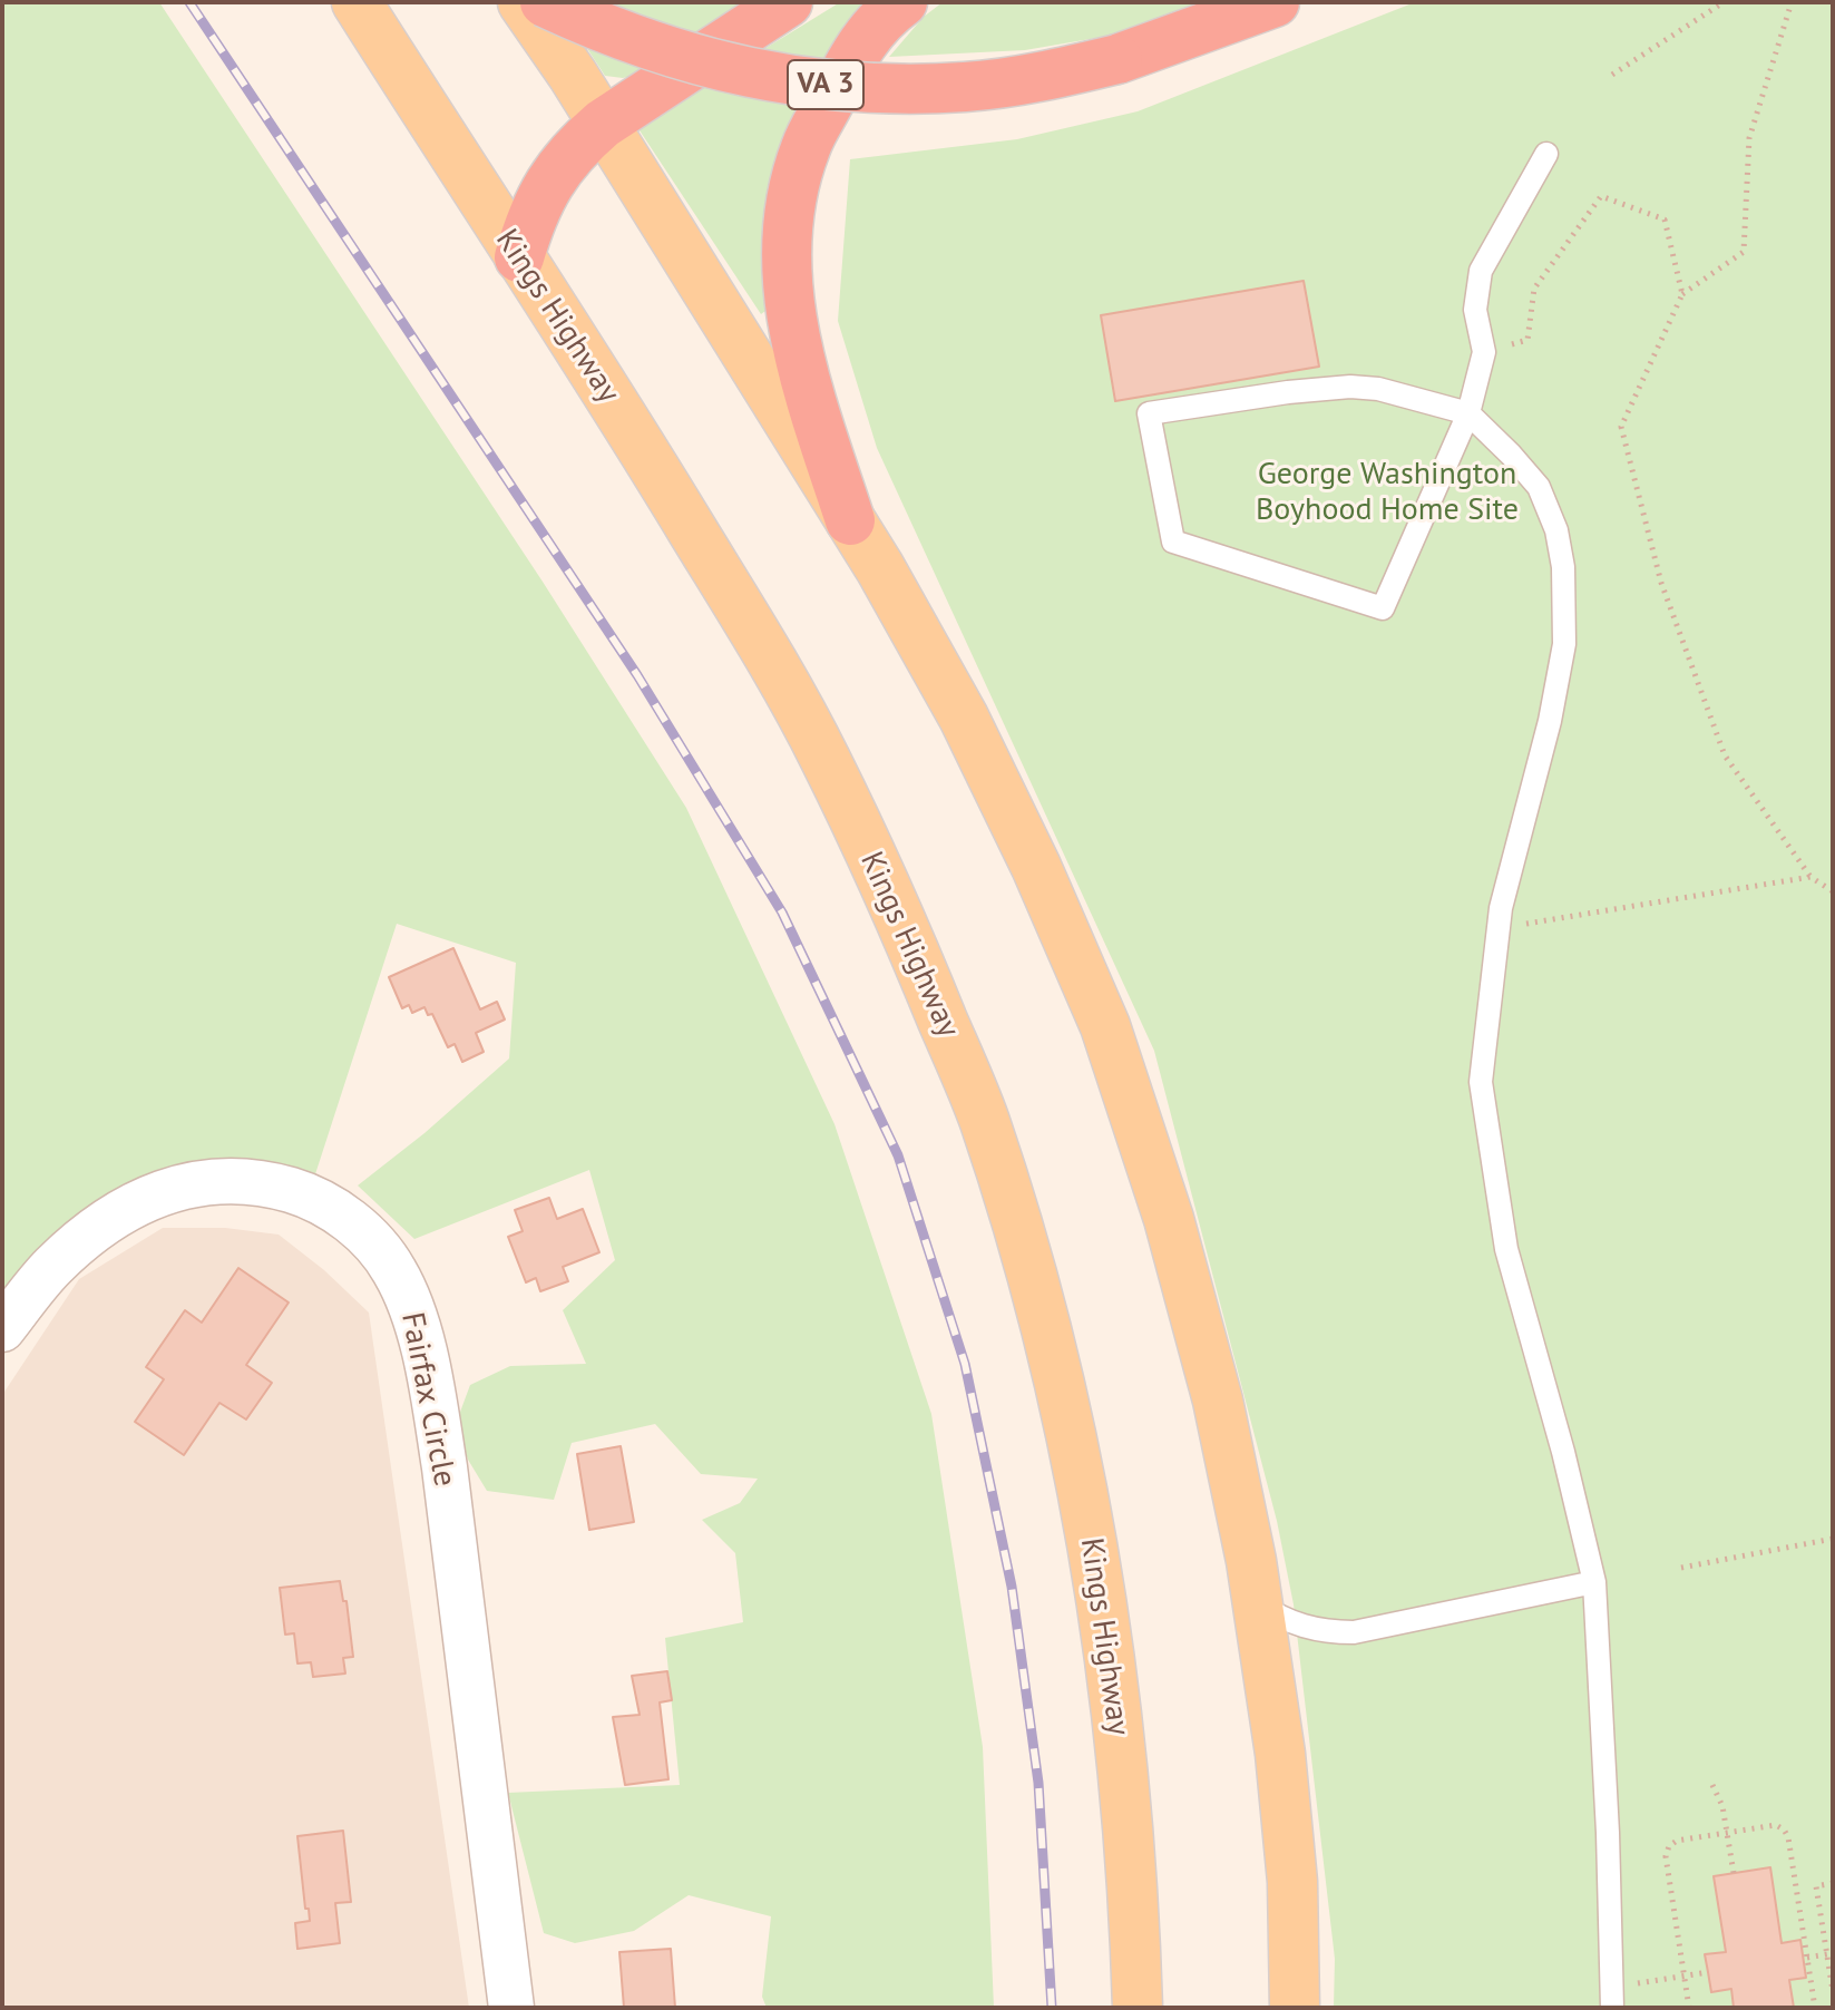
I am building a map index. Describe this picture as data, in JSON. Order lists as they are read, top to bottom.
{
  "streets": {
    "highway": ["VA 3"],
    "main road": ["Kings Highway"],
    "street": ["Fairfax Circle"]
  },
  "parks": ["George Washington Boyhood Home Site"]
}
